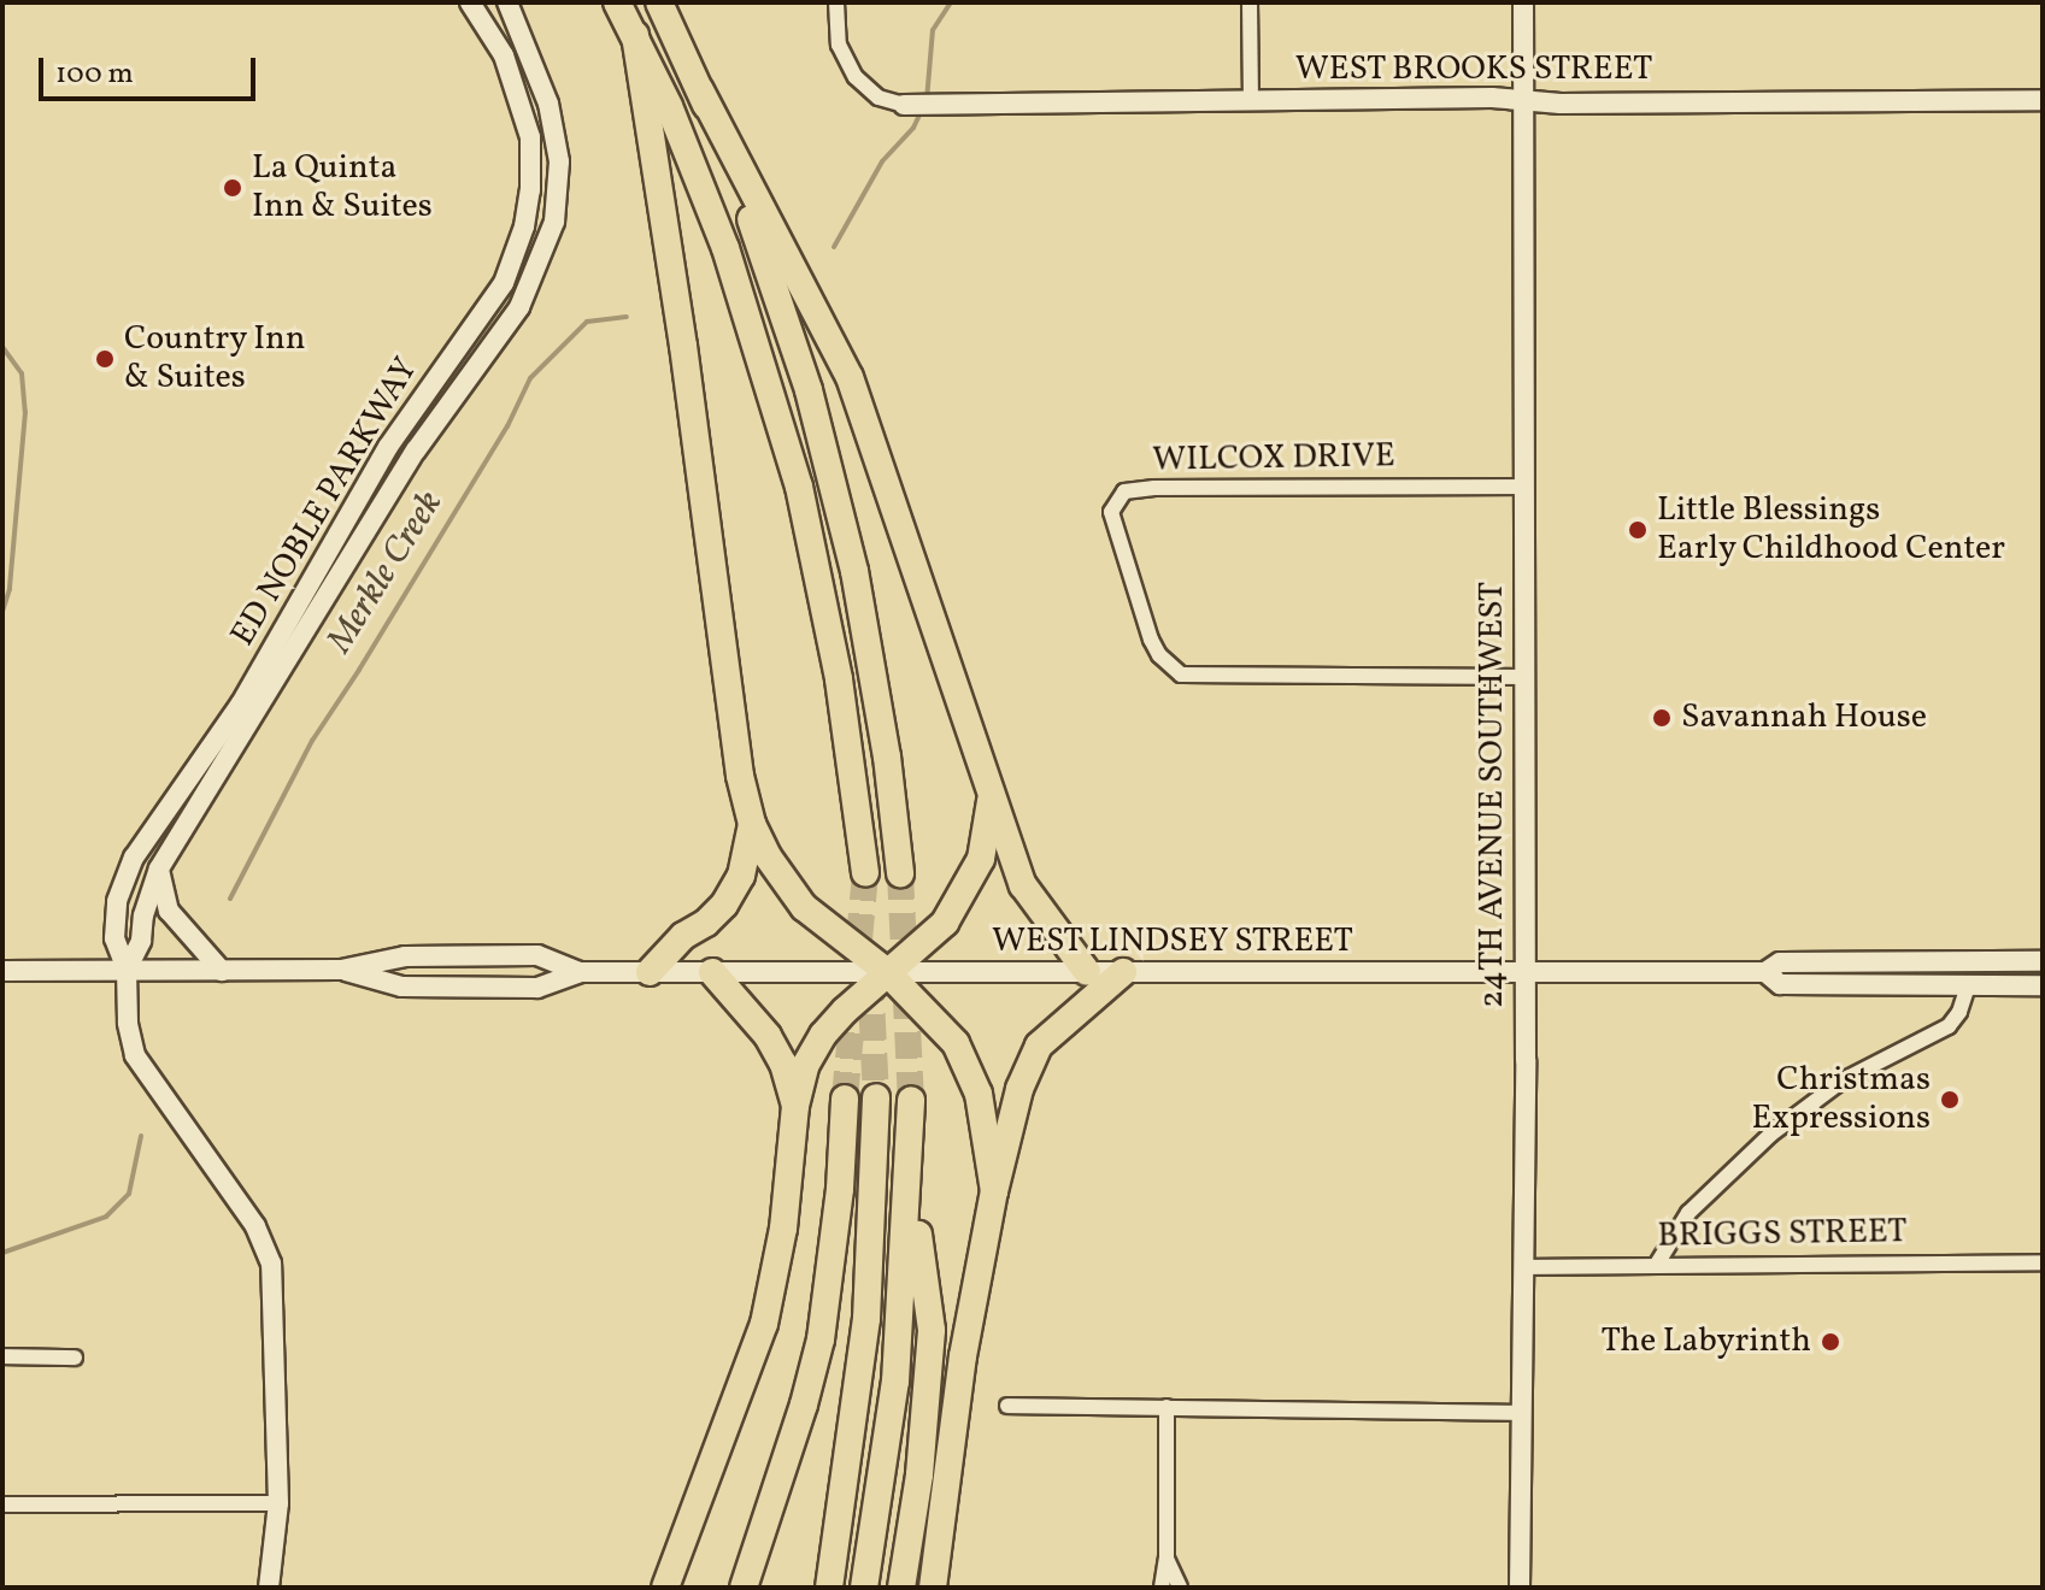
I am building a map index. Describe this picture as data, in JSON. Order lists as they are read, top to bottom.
{
  "streets": {
    "main road": [
      "WEST BROOKS STREET",
      "ED NOBLE PARKWAY",
      "24TH AVENUE SOUTHWEST",
      "WEST LINDSEY STREET"
    ],
    "street": ["WILCOX DRIVE", "BRIGGS STREET"]
  },
  "crossings": [
    ["WEST BROOKS STREET", "24TH AVENUE SOUTHWEST"],
    ["WILCOX DRIVE", "24TH AVENUE SOUTHWEST"],
    ["ED NOBLE PARKWAY", "WEST LINDSEY STREET"],
    ["24TH AVENUE SOUTHWEST", "WEST LINDSEY STREET"],
    ["24TH AVENUE SOUTHWEST", "BRIGGS STREET"]
  ],
  "water": ["Merkle Creek"],
  "places": [
    "La Quinta Inn & Suites",
    "Country Inn & Suites",
    "Little Blessings Early Childhood Center",
    "Savannah House",
    "Christmas Expressions",
    "The Labyrinth"
  ],
  "scale_bar": "100 m"
}
